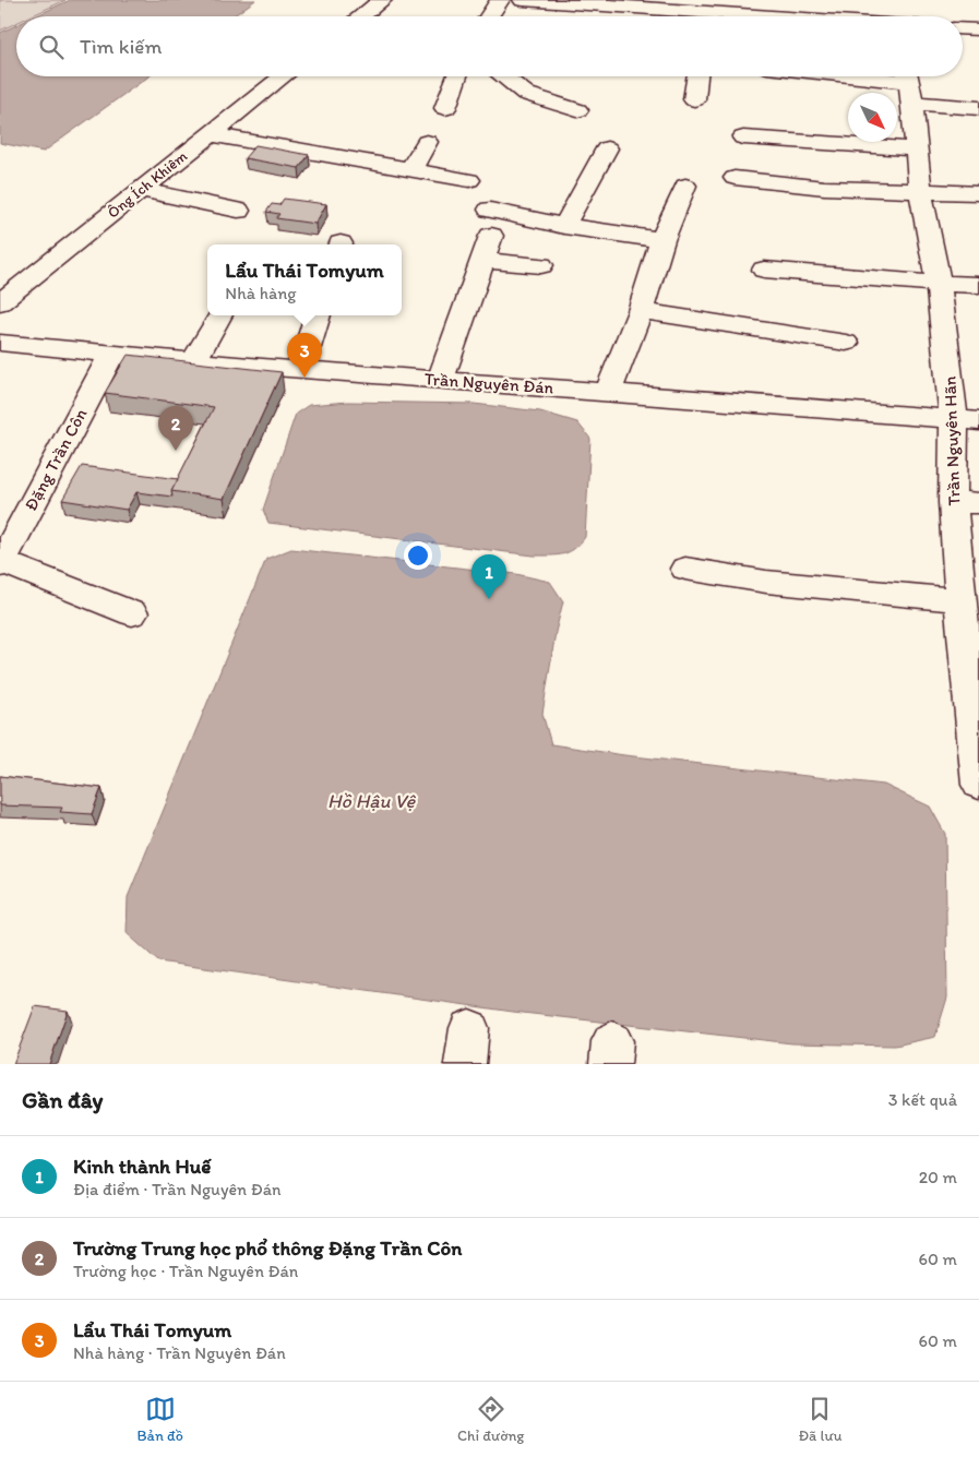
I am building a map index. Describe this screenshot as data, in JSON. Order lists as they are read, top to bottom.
{
  "streets": {
    "street": [
      "Ông Ích Khiêm",
      "Trần Nguyên Đán",
      "Trần Nguyên Hãn",
      "Đặng Trần Côn"
    ]
  },
  "crossings": [
    ["Trần Nguyên Đán", "Trần Nguyên Hãn"],
    ["Trần Nguyên Đán", "Đặng Trần Côn"]
  ],
  "water": ["Hồ Hậu Vệ"],
  "north": "bottom right",
  "page": {
    "search": "Tìm kiếm",
    "popup": ["Lẩu Thái Tomyum", "Nhà hàng"],
    "pins": ["3", "2", "1"],
    "heading": ["Gần đây", "3 kết quả"],
    "list": [
      {
        "mark": "1",
        "name": "Kinh thành Huế",
        "note": "Địa điểm · Trần Nguyên Đán",
        "value": "20 m"
      },
      {
        "mark": "2",
        "name": "Trường Trung học phổ thông Đặng Trần Côn",
        "note": "Trường học · Trần Nguyên Đán",
        "value": "60 m"
      },
      {
        "mark": "3",
        "name": "Lẩu Thái Tomyum",
        "note": "Nhà hàng · Trần Nguyên Đán",
        "value": "60 m"
      }
    ],
    "nav": ["Bản đồ", "Chỉ đường", "Đã lưu"]
  }
}
